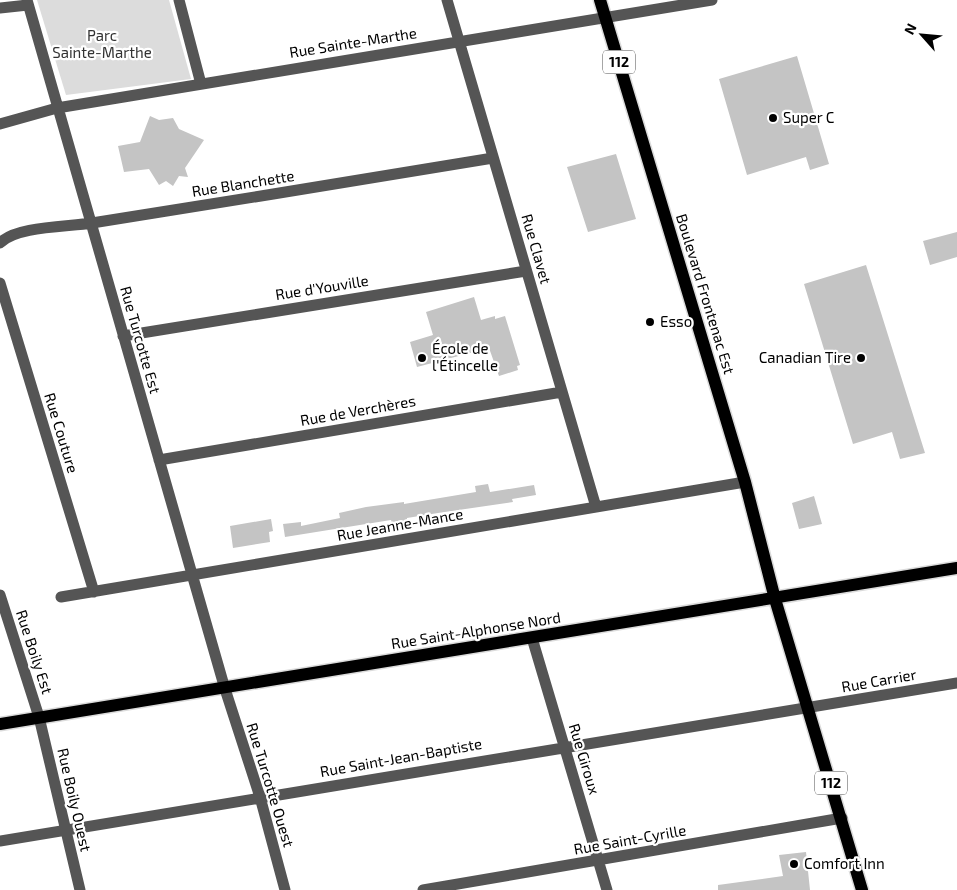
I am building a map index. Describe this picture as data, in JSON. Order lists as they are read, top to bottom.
{
  "streets": {
    "main road": ["112", "Boulevard Frontenac Est", "Rue Saint-Alphonse Nord"],
    "street": [
      "Rue Sainte-Marthe",
      "Rue Blanchette",
      "Rue Clavet",
      "Rue d'Youville",
      "Rue Turcotte Est",
      "Rue de Verchères",
      "Rue Couture",
      "Rue Jeanne-Mance",
      "Rue Boily Est",
      "Rue Carrier",
      "Rue Saint-Jean-Baptiste",
      "Rue Giroux",
      "Rue Turcotte Ouest",
      "Rue Boily Ouest",
      "Rue Saint-Cyrille"
    ]
  },
  "crossings": [
    ["Rue Sainte-Marthe", "Rue Clavet"],
    ["Rue Sainte-Marthe", "Boulevard Frontenac Est"],
    ["Rue Sainte-Marthe", "Rue Turcotte Est"],
    ["112", "Boulevard Frontenac Est"],
    ["112", "Rue Saint-Alphonse Nord"],
    ["112", "Rue Carrier"],
    ["112", "Rue Saint-Jean-Baptiste"],
    ["112", "Rue Saint-Cyrille"],
    ["Rue Blanchette", "Rue Clavet"],
    ["Rue Blanchette", "Rue Turcotte Est"],
    ["Rue Clavet", "Rue d'Youville"],
    ["Rue Clavet", "Rue de Verchères"],
    ["Rue Clavet", "Rue Jeanne-Mance"],
    ["Rue d'Youville", "Rue Turcotte Est"],
    ["Boulevard Frontenac Est", "Rue Jeanne-Mance"],
    ["Boulevard Frontenac Est", "Rue Saint-Alphonse Nord"],
    ["Rue Turcotte Est", "Rue de Verchères"],
    ["Rue Turcotte Est", "Rue Jeanne-Mance"],
    ["Rue Turcotte Est", "Rue Saint-Alphonse Nord"],
    ["Rue Turcotte Est", "Rue Turcotte Ouest"],
    ["Rue Couture", "Rue Jeanne-Mance"],
    ["Rue Saint-Alphonse Nord", "Rue Boily Est"],
    ["Rue Saint-Alphonse Nord", "Rue Giroux"],
    ["Rue Saint-Alphonse Nord", "Rue Turcotte Ouest"],
    ["Rue Saint-Alphonse Nord", "Rue Boily Ouest"],
    ["Rue Boily Est", "Rue Boily Ouest"],
    ["Rue Carrier", "Rue Saint-Jean-Baptiste"],
    ["Rue Saint-Jean-Baptiste", "Rue Giroux"],
    ["Rue Saint-Jean-Baptiste", "Rue Turcotte Ouest"],
    ["Rue Saint-Jean-Baptiste", "Rue Boily Ouest"],
    ["Rue Giroux", "Rue Saint-Cyrille"]
  ],
  "parks": ["Parc Sainte-Marthe"],
  "places": [
    "Super C",
    "Esso",
    "École de l'Étincelle",
    "Canadian Tire",
    "Comfort Inn"
  ],
  "north": "top left"
}
